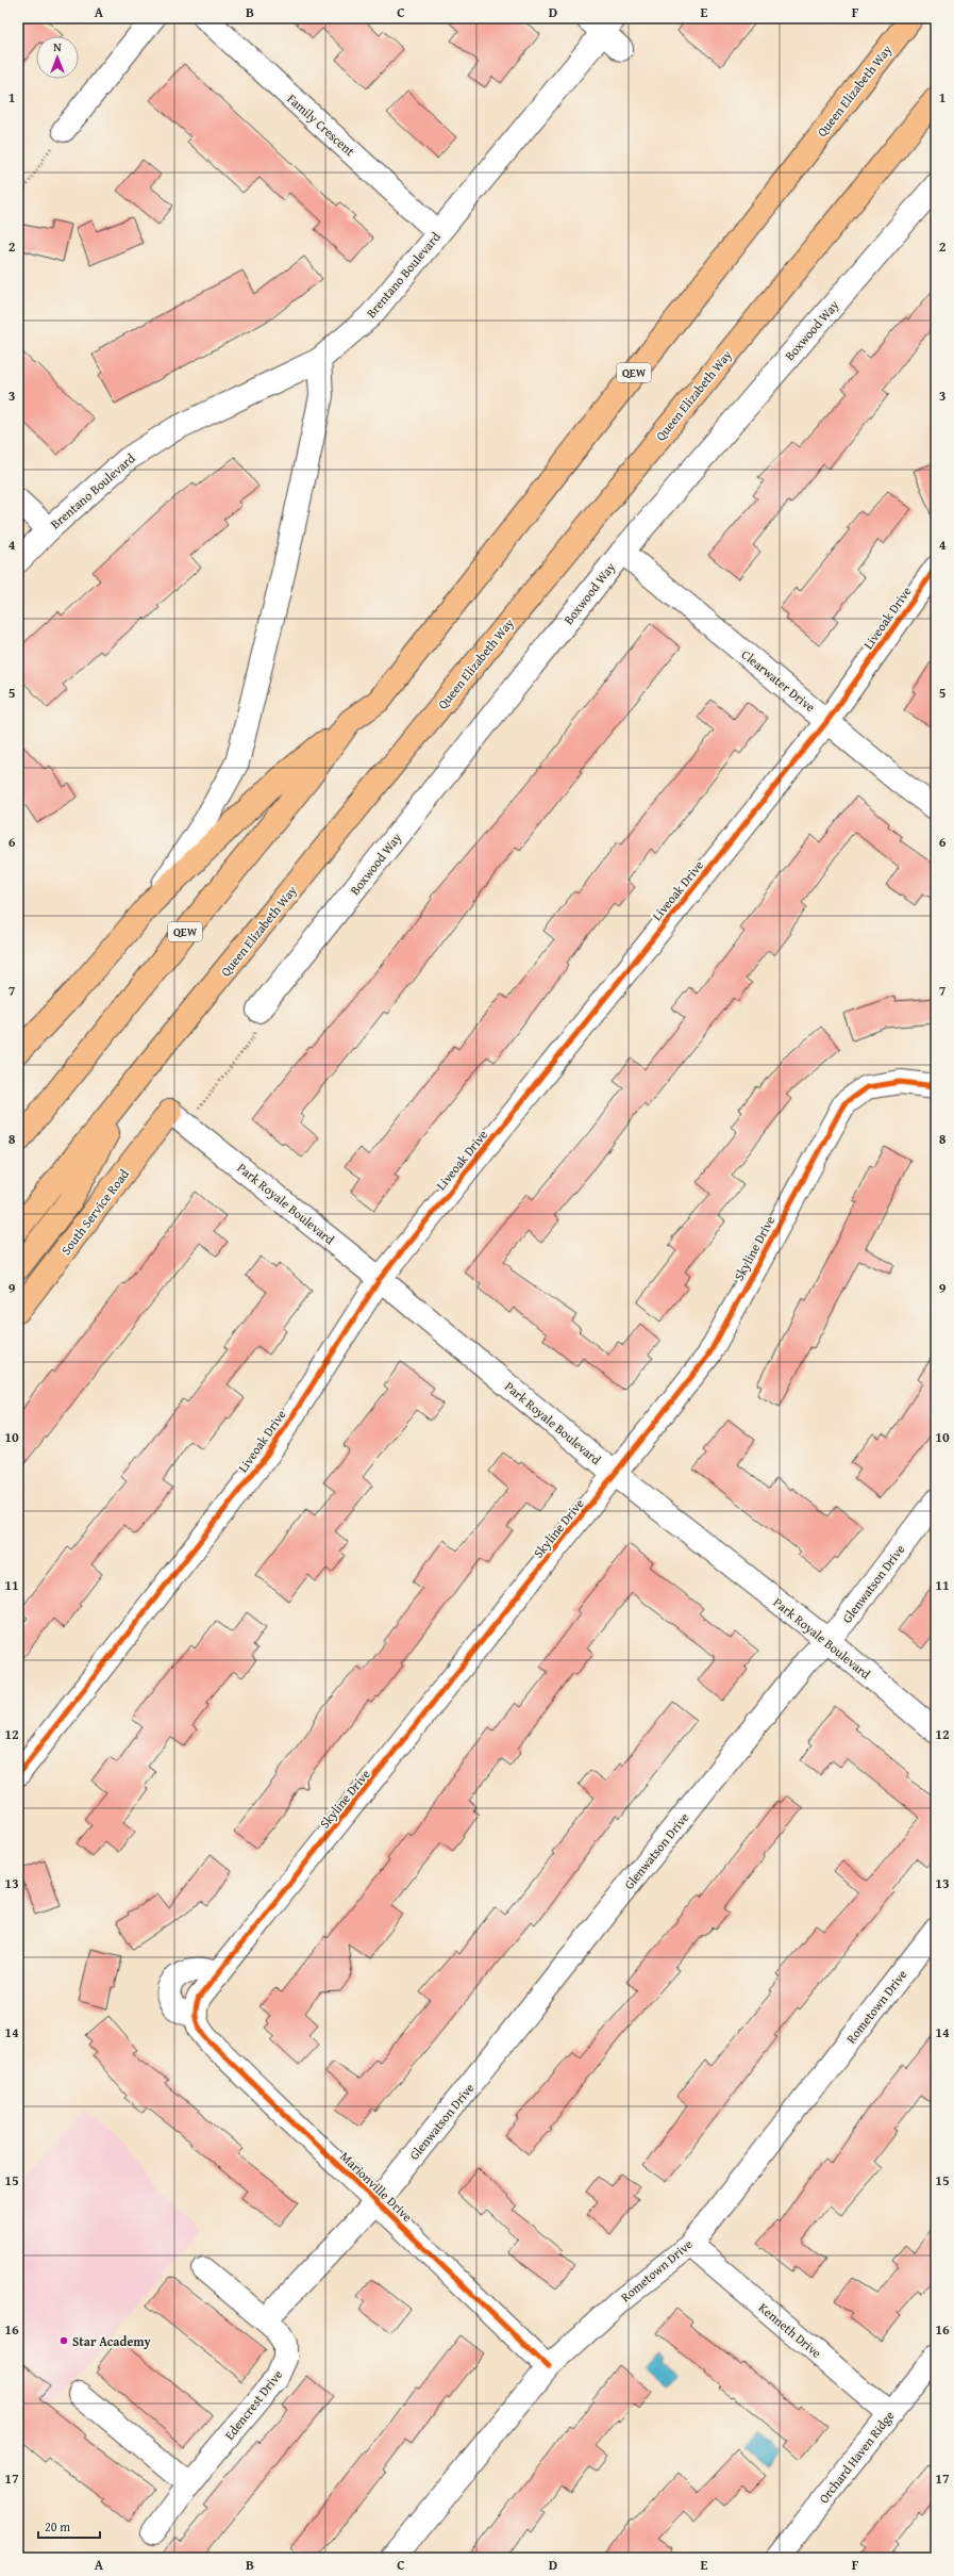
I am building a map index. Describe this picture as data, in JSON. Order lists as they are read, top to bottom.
{
  "streets": {
    "main road": ["Queen Elizabeth Way", "QEW", "South Service Road"],
    "street": [
      "Family Crescent",
      "Brentano Boulevard",
      "Boxwood Way",
      "Liveoak Drive",
      "Clearwater Drive",
      "Park Royale Boulevard",
      "Skyline Drive",
      "Glenwatson Drive",
      "Rometown Drive",
      "Marionville Drive",
      "Kenneth Drive",
      "Edencrest Drive",
      "Orchard Haven Ridge"
    ]
  },
  "crossings": [
    ["Family Crescent", "Brentano Boulevard"],
    ["Boxwood Way", "Clearwater Drive"],
    ["Liveoak Drive", "Clearwater Drive"],
    ["Liveoak Drive", "Park Royale Boulevard"],
    ["Park Royale Boulevard", "South Service Road"],
    ["Park Royale Boulevard", "Skyline Drive"],
    ["Park Royale Boulevard", "Glenwatson Drive"],
    ["Skyline Drive", "Marionville Drive"],
    ["Glenwatson Drive", "Marionville Drive"],
    ["Rometown Drive", "Marionville Drive"],
    ["Rometown Drive", "Kenneth Drive"],
    ["Kenneth Drive", "Orchard Haven Ridge"]
  ],
  "places": ["Star Academy"],
  "scale_bar": "20 m",
  "north": "top",
  "grid": {
    "columns": [
      "A",
      "B",
      "C",
      "D",
      "E",
      "F"
    ],
    "rows": [
      "1",
      "2",
      "3",
      "4",
      "5",
      "6",
      "7",
      "8",
      "9",
      "10",
      "11",
      "12",
      "13",
      "14",
      "15",
      "16",
      "17"
    ]
  }
}
